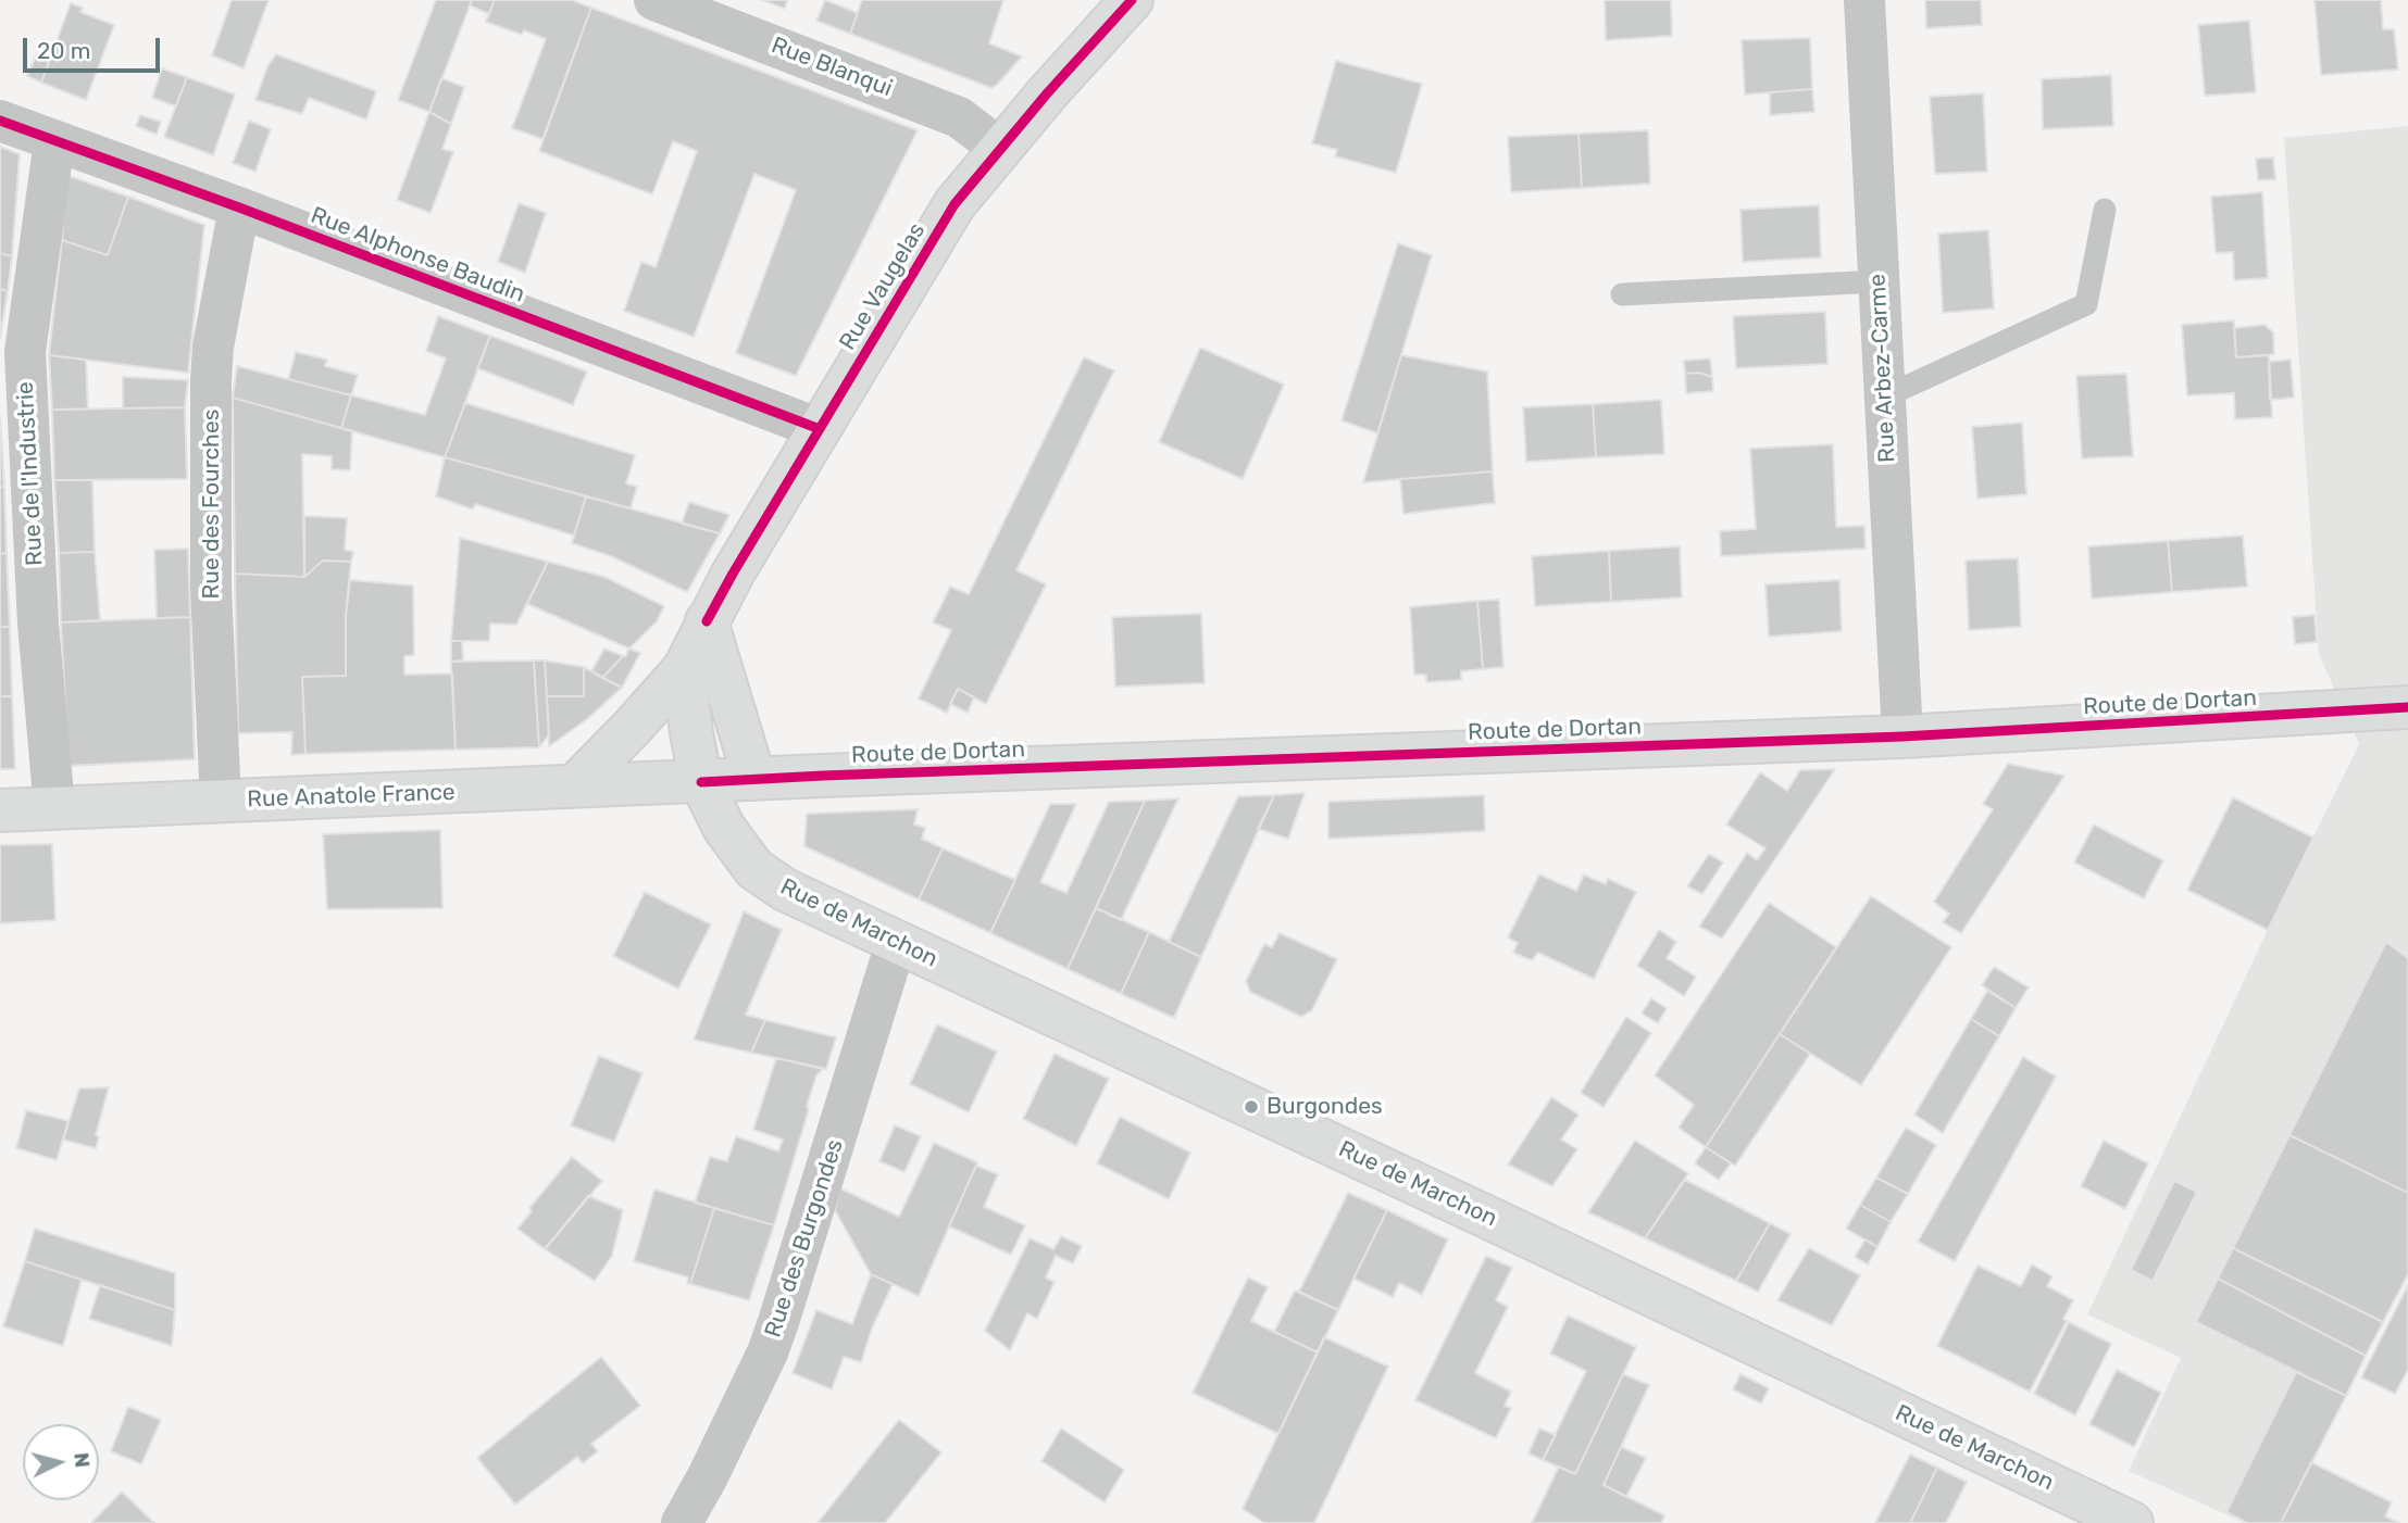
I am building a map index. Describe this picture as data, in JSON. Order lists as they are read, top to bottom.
{
  "streets": {
    "main road": [
      "Rue Vaugelas",
      "Route de Dortan",
      "Rue Anatole France",
      "Rue de Marchon"
    ],
    "street": [
      "Rue Blanqui",
      "Rue Alphonse Baudin",
      "Rue Arbez-Carme",
      "Rue de l'Industrie",
      "Rue des Fourches",
      "Rue des Burgondes"
    ]
  },
  "crossings": [
    ["Rue Blanqui", "Rue Vaugelas"],
    ["Rue Alphonse Baudin", "Rue Vaugelas"],
    ["Rue Alphonse Baudin", "Rue de l'Industrie"],
    ["Rue Alphonse Baudin", "Rue des Fourches"],
    ["Rue Vaugelas", "Rue Anatole France"],
    ["Rue Arbez-Carme", "Route de Dortan"],
    ["Rue de l'Industrie", "Rue Anatole France"],
    ["Rue des Fourches", "Rue Anatole France"],
    ["Route de Dortan", "Rue Anatole France"],
    ["Route de Dortan", "Rue de Marchon"],
    ["Rue Anatole France", "Rue de Marchon"],
    ["Rue de Marchon", "Rue des Burgondes"]
  ],
  "places": ["Burgondes"],
  "scale_bar": "20 m",
  "north": "right"
}
